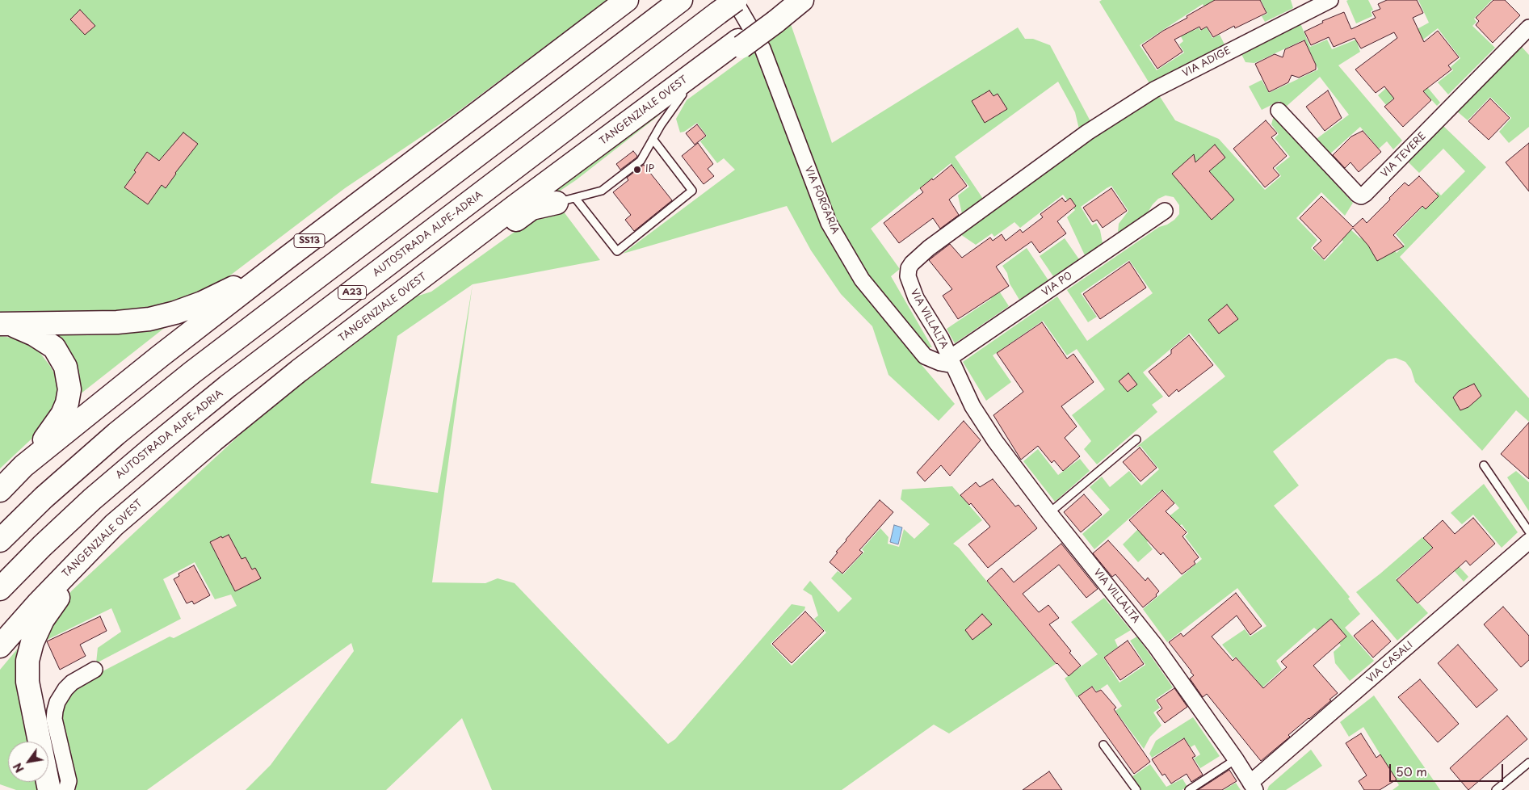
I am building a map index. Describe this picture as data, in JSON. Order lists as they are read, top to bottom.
{
  "streets": {
    "highway": [
      "TANGENZIALE OVEST",
      "AUTOSTRADA ALPE-ADRIA",
      "SS13",
      "A23"
    ],
    "street": [
      "VIA ADIGE",
      "VIA TEVERE",
      "VIA FORGARIA",
      "VIA PO",
      "VIA VILLALTA",
      "VIA CASALI"
    ]
  },
  "crossings": [
    ["VIA ADIGE", "VIA VILLALTA"],
    ["VIA FORGARIA", "AUTOSTRADA ALPE-ADRIA"],
    ["VIA FORGARIA", "VIA PO"],
    ["VIA FORGARIA", "VIA VILLALTA"],
    ["VIA PO", "VIA VILLALTA"],
    ["VIA VILLALTA", "VIA CASALI"]
  ],
  "places": ["IP"],
  "scale_bar": "50 m",
  "north": "bottom left"
}
